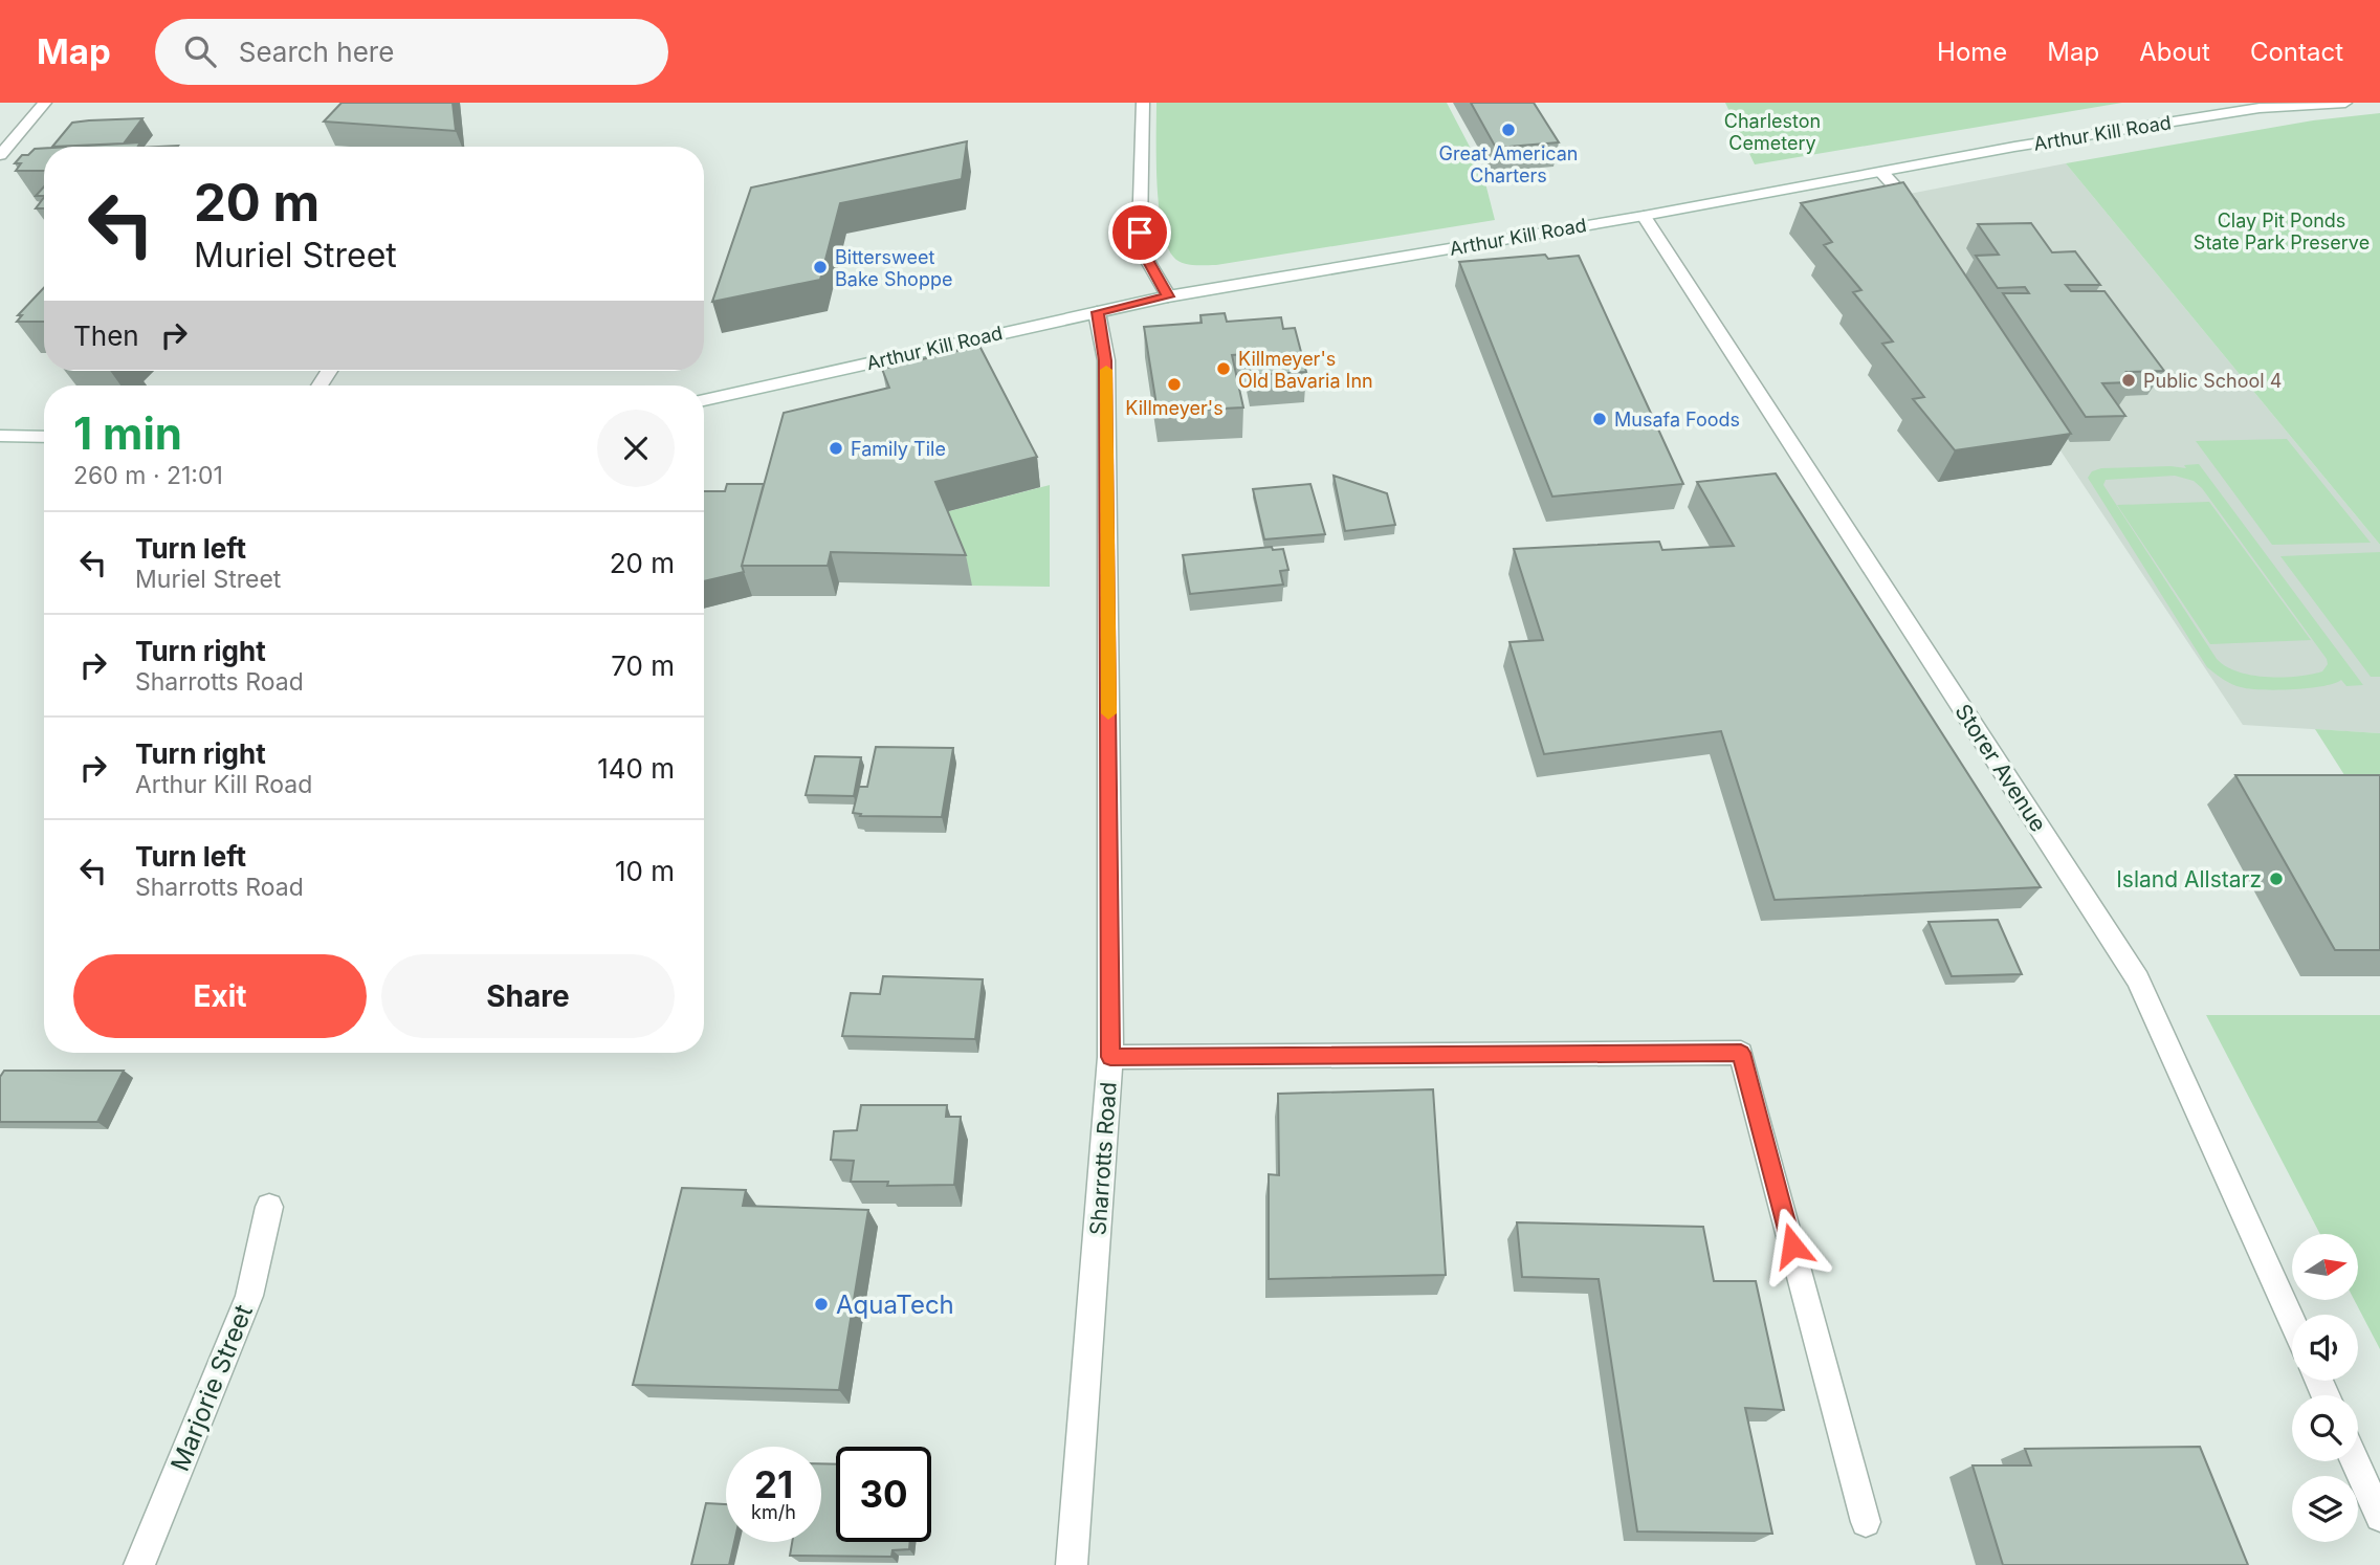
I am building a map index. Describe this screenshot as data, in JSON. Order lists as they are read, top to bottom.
{
  "streets": {
    "street": [
      "Arthur Kill Road",
      "Storer Avenue",
      "Sharrotts Road",
      "Marjorie Street"
    ]
  },
  "crossings": [
    ["Arthur Kill Road", "Storer Avenue"],
    ["Arthur Kill Road", "Sharrotts Road"]
  ],
  "parks": ["Charleston Cemetery", "Clay Pit Ponds State Park Preserve"],
  "places": [
    "Great American Charters",
    "Bittersweet Bake Shoppe",
    "Killmeyer's Old Bavaria Inn",
    "Public School 4",
    "Killmeyer's",
    "Musafa Foods",
    "Family Tile",
    "Island Allstarz",
    "AquaTech"
  ],
  "north": "right",
  "page": {
    "header": "Map",
    "search": "Search here",
    "nav": [
      "Home",
      "Map",
      "About",
      "Contact"
    ],
    "turn": ["20 m", "Muriel Street"],
    "then": "Then",
    "heading": ["1 min", "260 m · 21:01"],
    "list": [
      {
        "name": "Turn left",
        "note": "Muriel Street",
        "value": "20 m"
      },
      {
        "name": "Turn right",
        "note": "Sharrotts Road",
        "value": "70 m"
      },
      {
        "name": "Turn right",
        "note": "Arthur Kill Road",
        "value": "140 m"
      },
      {
        "name": "Turn left",
        "note": "Sharrotts Road",
        "value": "10 m"
      }
    ],
    "buttons": ["Exit", "Share"],
    "speed": "21 km/h",
    "limit": "30"
  }
}
